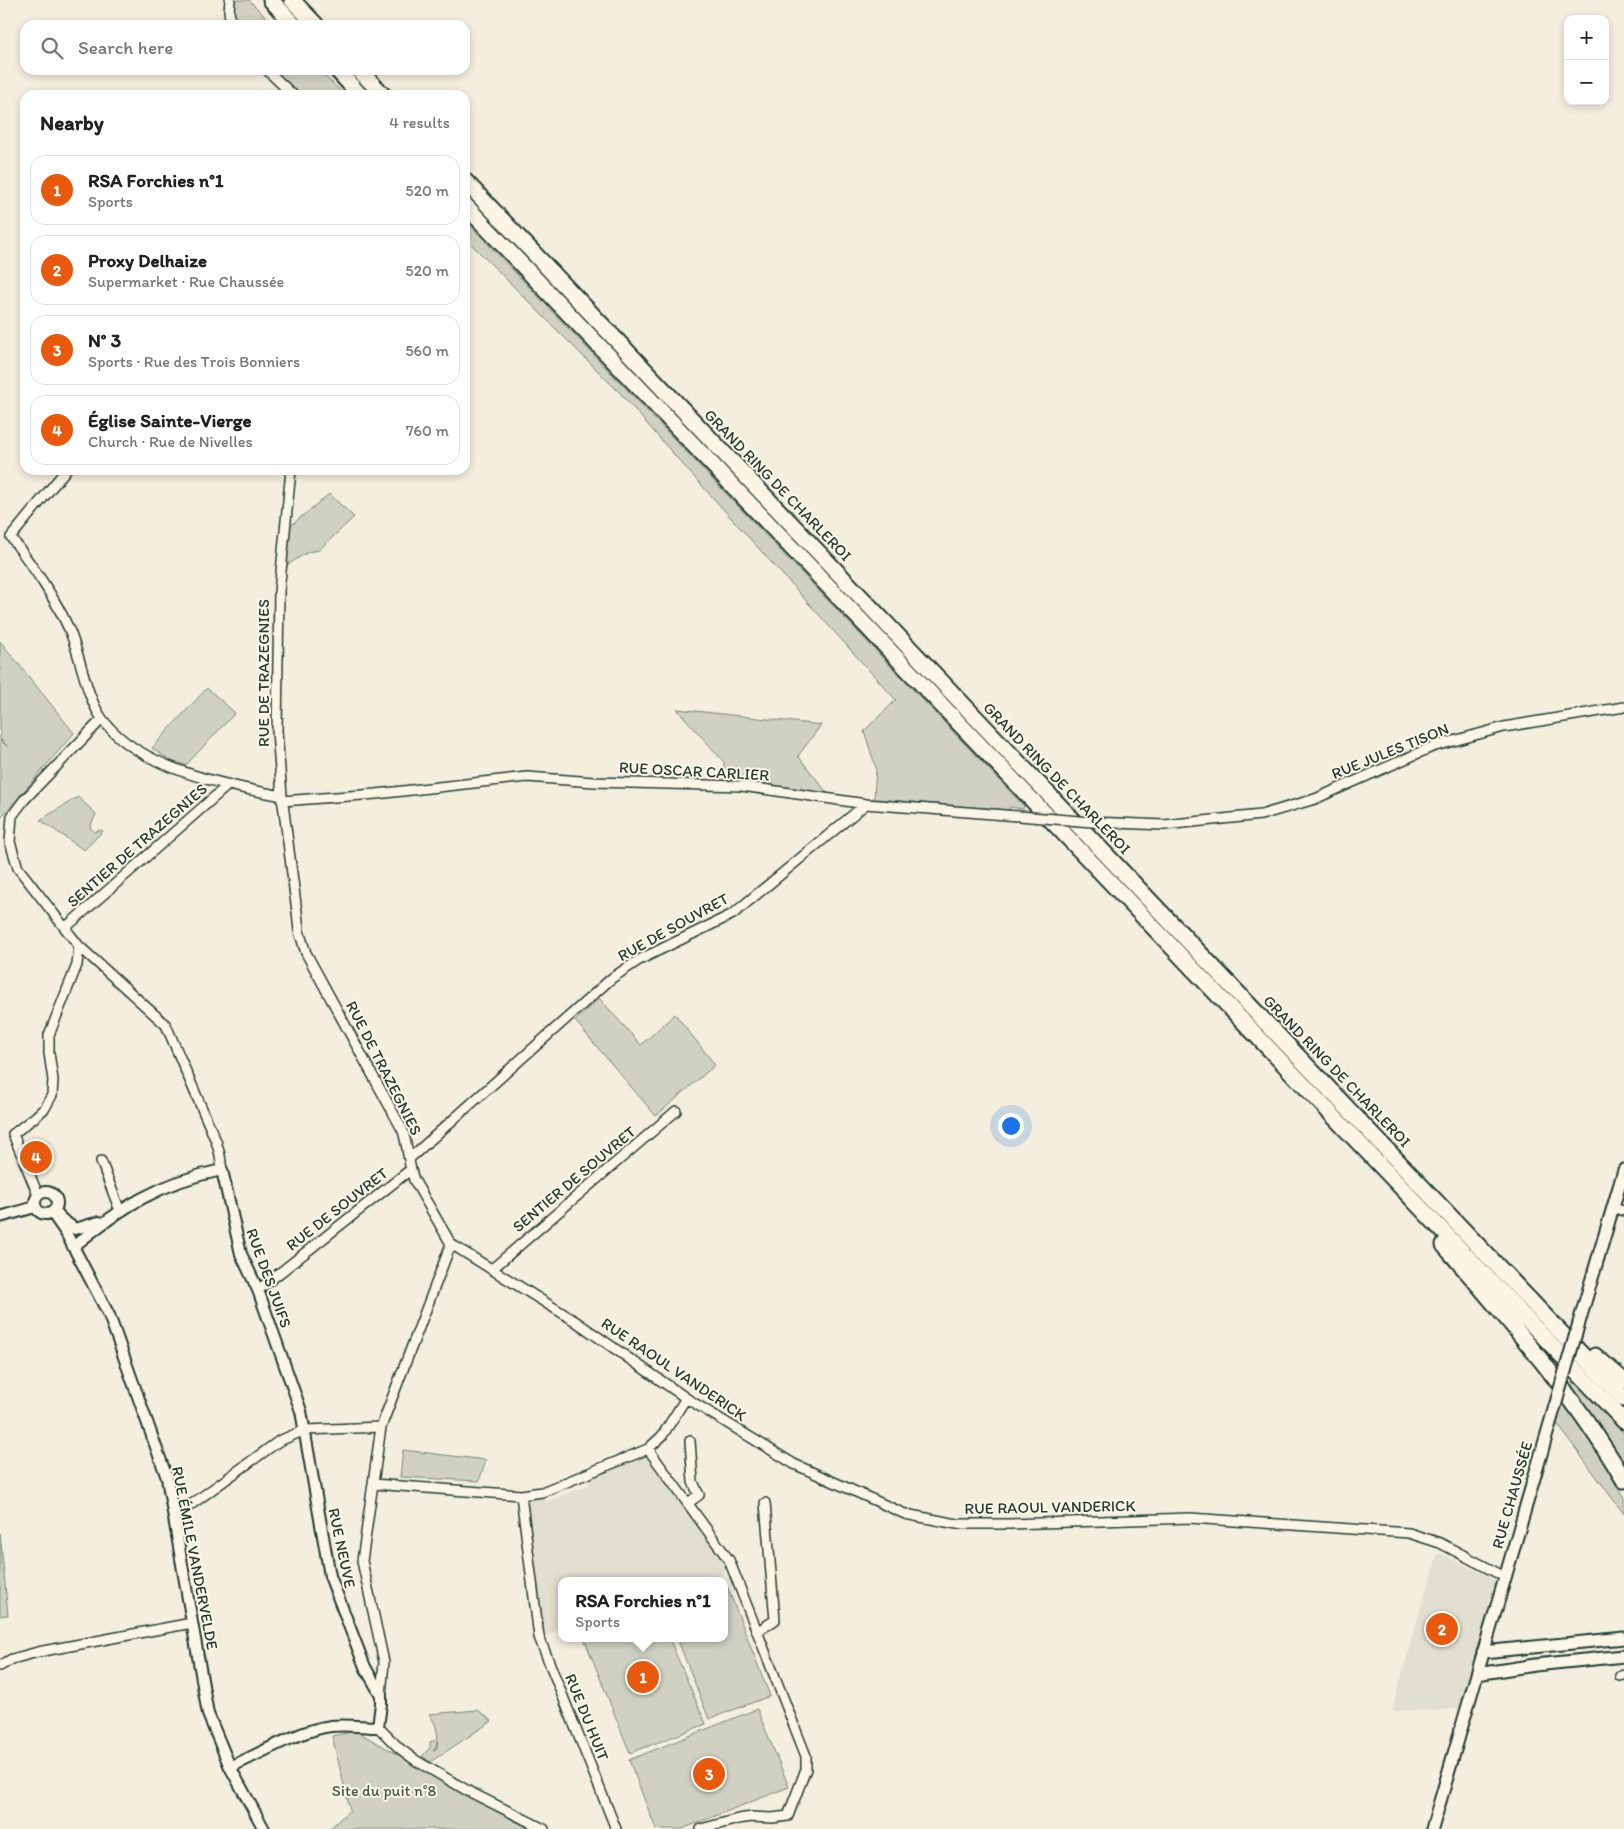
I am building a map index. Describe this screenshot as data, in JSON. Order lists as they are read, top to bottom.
{
  "streets": {
    "highway": ["GRAND RING DE CHARLEROI"],
    "main road": ["RUE CHAUSSÉE"],
    "street": [
      "RUE DE TRAZEGNIES",
      "RUE JULES TISON",
      "RUE OSCAR CARLIER",
      "SENTIER DE TRAZEGNIES",
      "RUE DE SOUVRET",
      "SENTIER DE SOUVRET",
      "RUE DES JUIFS",
      "RUE RAOUL VANDERICK",
      "RUE NEUVE",
      "RUE ÉMILE VANDERVELDE",
      "RUE DU HUIT"
    ]
  },
  "crossings": [
    ["RUE DE TRAZEGNIES", "RUE OSCAR CARLIER"],
    ["RUE DE TRAZEGNIES", "RUE DE SOUVRET"],
    ["RUE DE TRAZEGNIES", "RUE RAOUL VANDERICK"],
    ["RUE JULES TISON", "RUE OSCAR CARLIER"],
    ["RUE OSCAR CARLIER", "SENTIER DE TRAZEGNIES"],
    ["RUE OSCAR CARLIER", "RUE DE SOUVRET"],
    ["RUE DE SOUVRET", "RUE DES JUIFS"],
    ["SENTIER DE SOUVRET", "RUE RAOUL VANDERICK"],
    ["RUE DES JUIFS", "RUE NEUVE"],
    ["RUE RAOUL VANDERICK", "RUE CHAUSSÉE"]
  ],
  "parks": ["Site du puit n°8"],
  "page": {
    "map_buttons": ["+", "−"],
    "search": "Search here",
    "heading": ["Nearby", "4 results"],
    "list": [
      {
        "mark": "1",
        "name": "RSA Forchies n°1",
        "note": "Sports",
        "value": "520 m"
      },
      {
        "mark": "2",
        "name": "Proxy Delhaize",
        "note": "Supermarket · Rue Chaussée",
        "value": "520 m"
      },
      {
        "mark": "3",
        "name": "N° 3",
        "note": "Sports · Rue des Trois Bonniers",
        "value": "560 m"
      },
      {
        "mark": "4",
        "name": "Église Sainte-Vierge",
        "note": "Church · Rue de Nivelles",
        "value": "760 m"
      }
    ],
    "pins": [
      "4",
      "2",
      "1",
      "3"
    ],
    "popup": ["RSA Forchies n°1", "Sports"]
  }
}
